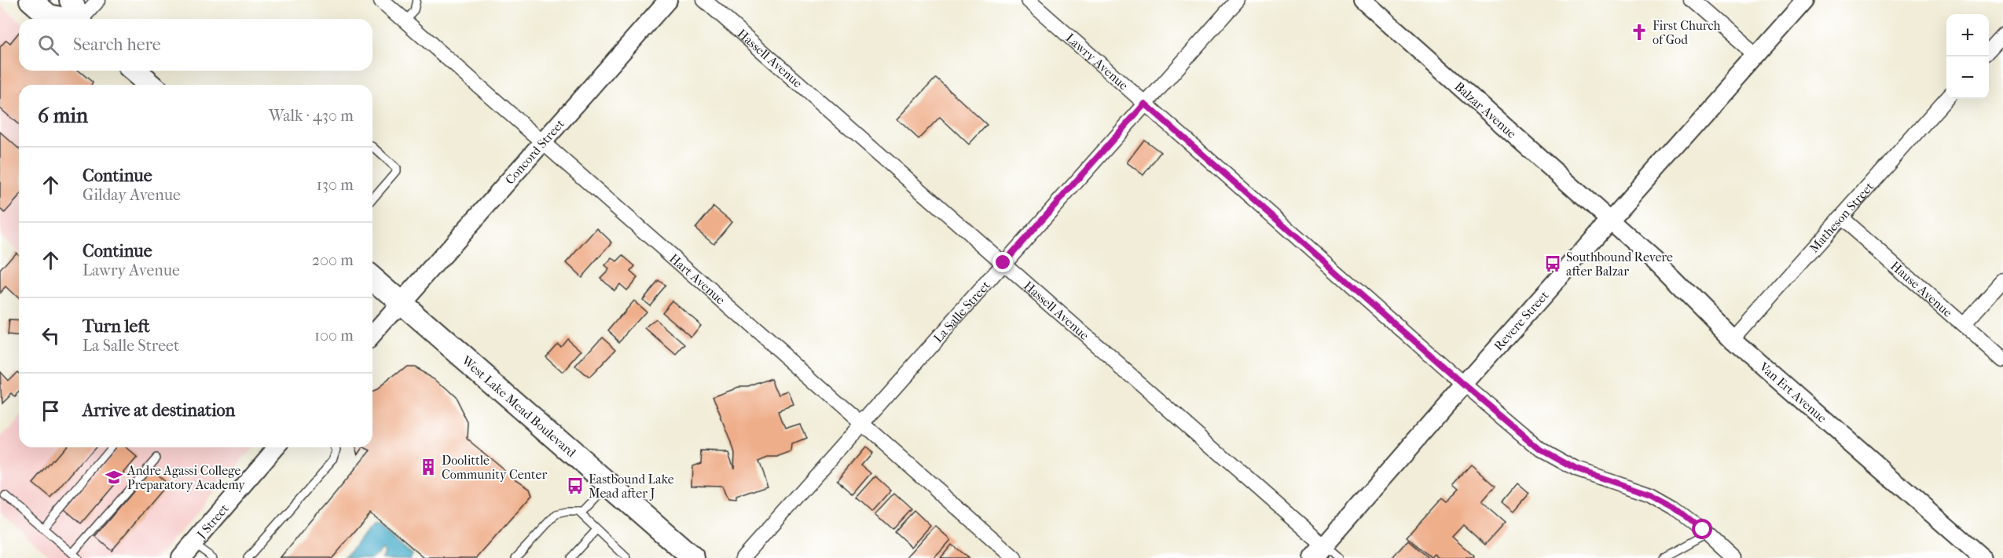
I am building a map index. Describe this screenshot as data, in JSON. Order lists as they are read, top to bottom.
{
  "streets": {
    "main road": ["West Lake Mead Boulevard"],
    "street": [
      "Hassell Avenue",
      "Lawry Avenue",
      "Balzar Avenue",
      "Concord Street",
      "Matheson Street",
      "Hart Avenue",
      "Hause Avenue",
      "La Salle Street",
      "Revere Street",
      "Van Ert Avenue",
      "J Street"
    ]
  },
  "crossings": [
    ["Hassell Avenue", "La Salle Street"],
    ["Hassell Avenue", "Revere Street"],
    ["Lawry Avenue", "La Salle Street"],
    ["Lawry Avenue", "Revere Street"],
    ["Balzar Avenue", "Revere Street"],
    ["Balzar Avenue", "Van Ert Avenue"],
    ["Concord Street", "Hart Avenue"],
    ["Concord Street", "West Lake Mead Boulevard"],
    ["Matheson Street", "Hause Avenue"],
    ["Matheson Street", "Van Ert Avenue"],
    ["Hart Avenue", "La Salle Street"],
    ["Revere Street", "Van Ert Avenue"]
  ],
  "places": {
    "church": ["First Church of God"],
    "bus stop": ["Southbound Revere after Balzar", "Eastbound Lake Mead after J"],
    "building": ["Doolittle Community Center"],
    "school or university": ["Andre Agassi College Preparatory Academy"]
  },
  "page": {
    "map_buttons": ["+", "−"],
    "search": "Search here",
    "heading": ["6 min", "Walk · 430 m"],
    "list": [
      ["Continue", "Gilday Avenue", "130 m"],
      ["Continue", "Lawry Avenue", "200 m"],
      ["Turn left", "La Salle Street", "100 m"],
      "Arrive at destination"
    ]
  }
}
